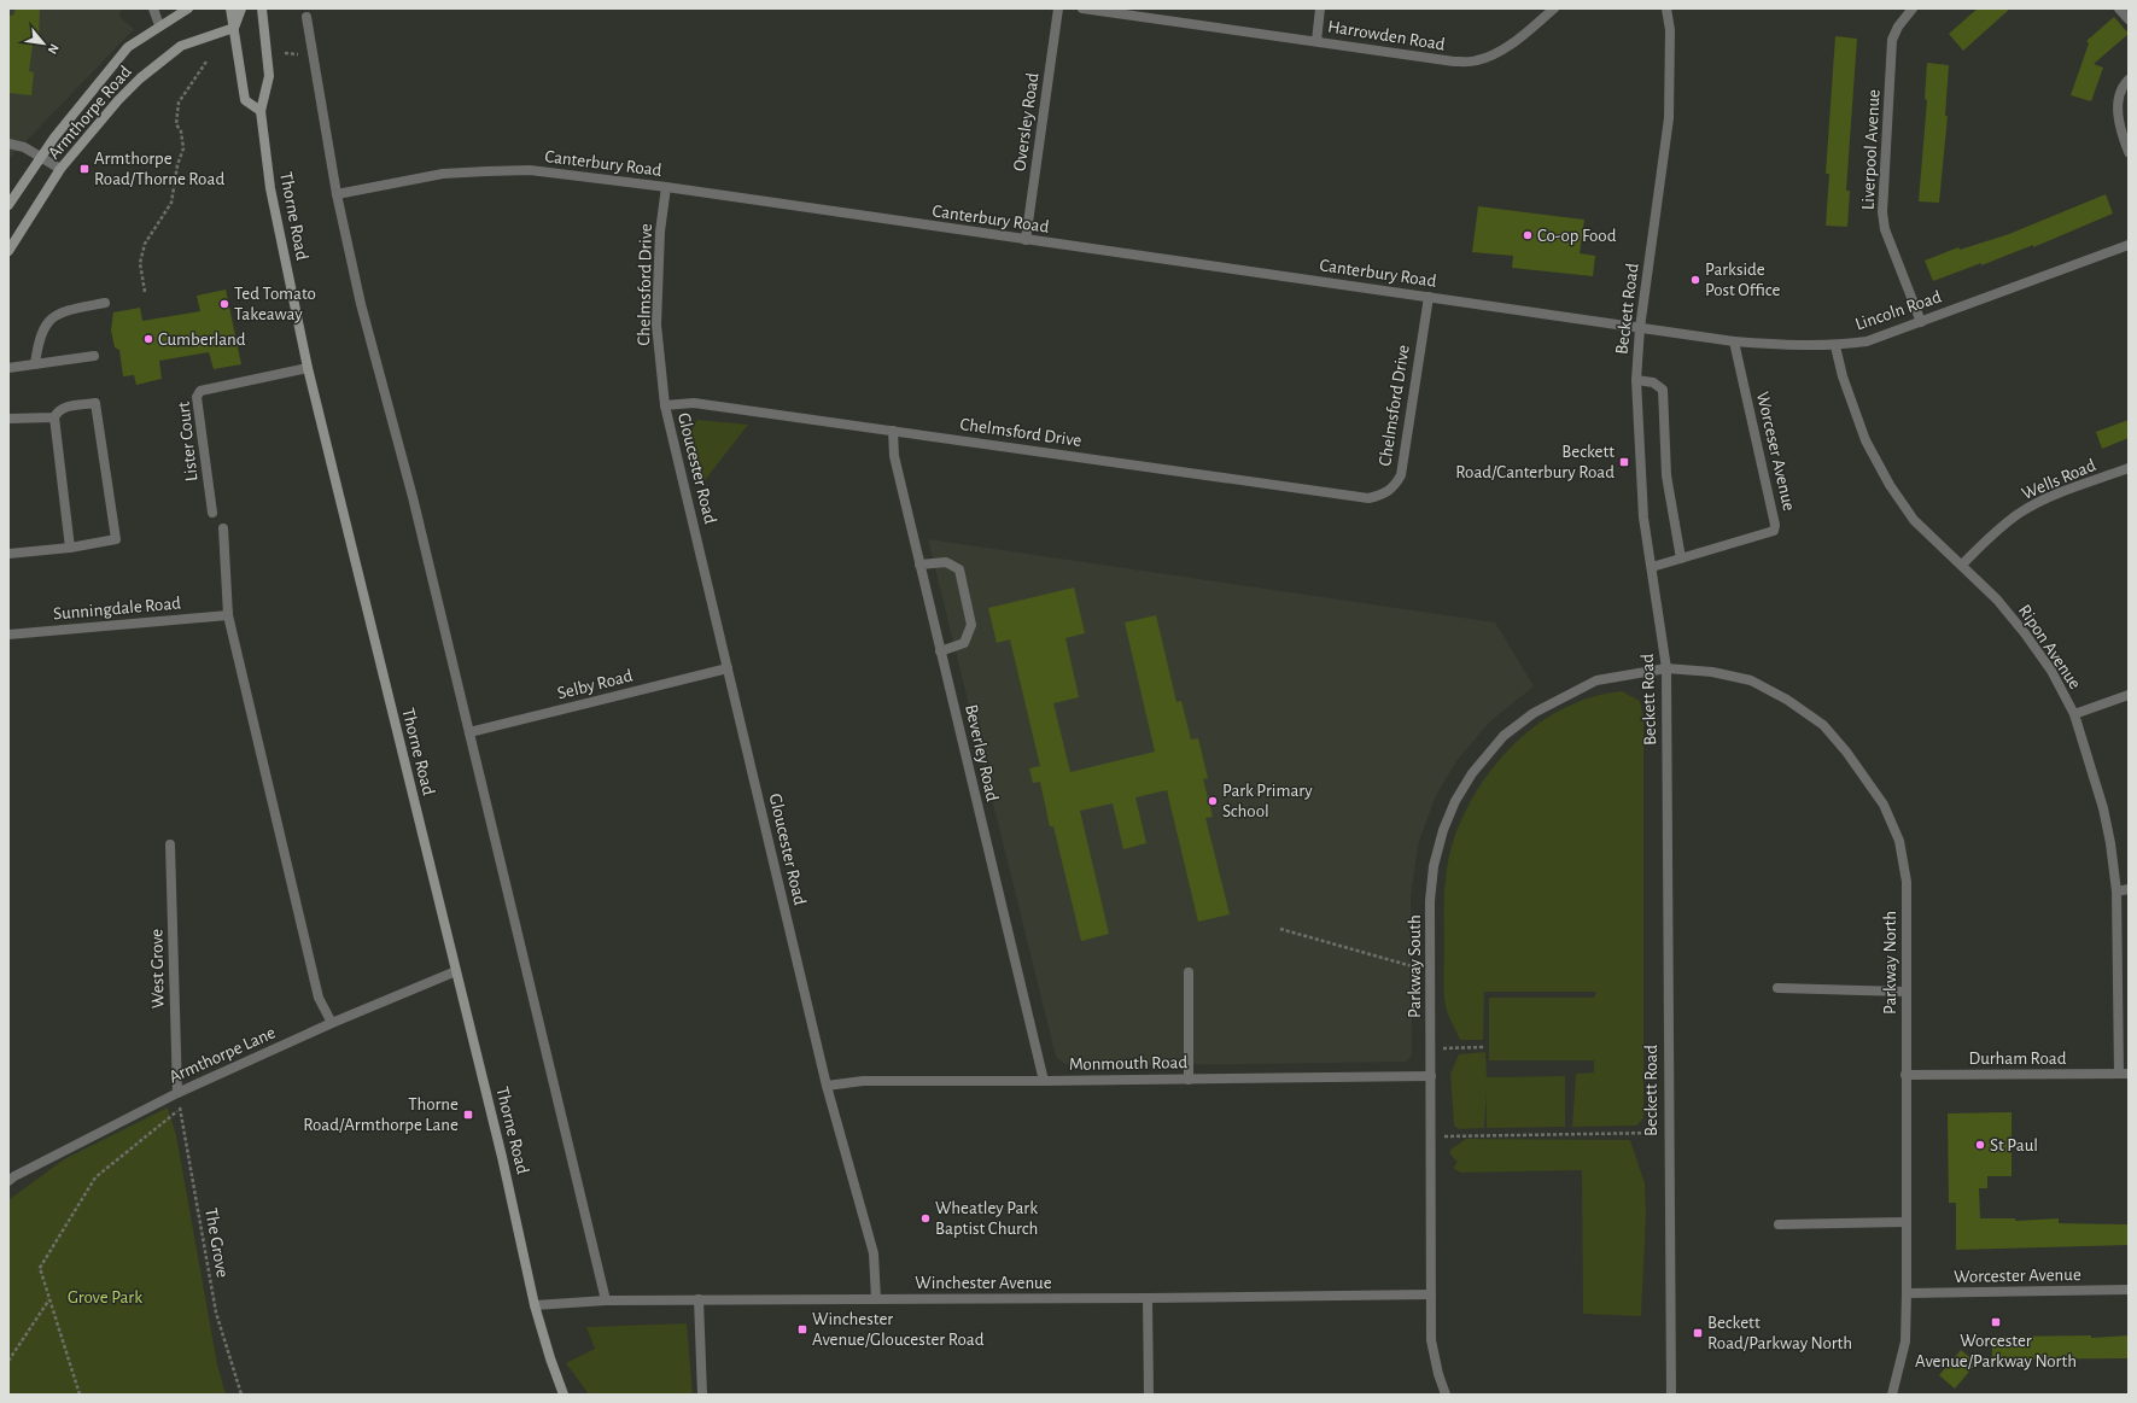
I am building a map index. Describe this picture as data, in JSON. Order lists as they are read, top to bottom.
{
  "streets": {
    "street": [
      "Harrowden Road",
      "Armthorpe Road",
      "Oversley Road",
      "Liverpool Avenue",
      "Canterbury Road",
      "Thorne Road",
      "Chelmsford Drive",
      "Beckett Road",
      "Lincoln Road",
      "Lister Court",
      "Worceser Avenue",
      "Gloucester Road",
      "Wells Road",
      "Sunningdale Road",
      "Ripon Avenue",
      "Selby Road",
      "Beverley Road",
      "Parkway North",
      "Parkway South",
      "West Grove",
      "Armthorpe Lane",
      "Durham Road",
      "Monmouth Road",
      "Worcester Avenue",
      "Winchester Avenue"
    ],
    "path": ["The Grove"]
  },
  "crossings": [
    ["Oversley Road", "Canterbury Road"],
    ["Liverpool Avenue", "Lincoln Road"],
    ["Canterbury Road", "Chelmsford Drive"],
    ["Canterbury Road", "Beckett Road"],
    ["Canterbury Road", "Lincoln Road"],
    ["Thorne Road", "Lister Court"],
    ["Thorne Road", "Armthorpe Lane"],
    ["Thorne Road", "Winchester Avenue"],
    ["Chelmsford Drive", "Gloucester Road"],
    ["Chelmsford Drive", "Beverley Road"],
    ["Beckett Road", "Lincoln Road"],
    ["Beckett Road", "Worceser Avenue"],
    ["Beckett Road", "Parkway North"],
    ["Beckett Road", "Parkway South"],
    ["Lincoln Road", "Worceser Avenue"],
    ["Lincoln Road", "Ripon Avenue"],
    ["Gloucester Road", "Selby Road"],
    ["Gloucester Road", "Monmouth Road"],
    ["Gloucester Road", "Winchester Avenue"],
    ["Wells Road", "Ripon Avenue"],
    ["Ripon Avenue", "Durham Road"],
    ["Beverley Road", "Monmouth Road"],
    ["Parkway North", "Parkway South"],
    ["Parkway North", "Durham Road"],
    ["Parkway North", "Worcester Avenue"],
    ["Parkway South", "Monmouth Road"],
    ["Parkway South", "Winchester Avenue"],
    ["West Grove", "Armthorpe Lane"],
    ["West Grove", "The Grove"],
    ["Armthorpe Lane", "The Grove"]
  ],
  "parks": ["Grove Park"],
  "places": {
    "transit": [
      "Armthorpe Road/Thorne Road",
      "Beckett Road/Canterbury Road",
      "Thorne Road/Armthorpe Lane",
      "Worcester Avenue/Parkway North",
      "Winchester Avenue/Gloucester Road",
      "Beckett Road/Parkway North"
    ],
    "other": [
      "Co-op Food",
      "Parkside Post Office",
      "Ted Tomato Takeaway",
      "Cumberland",
      "Park Primary School",
      "St Paul",
      "Wheatley Park Baptist Church"
    ]
  },
  "north": "bottom right"
}
